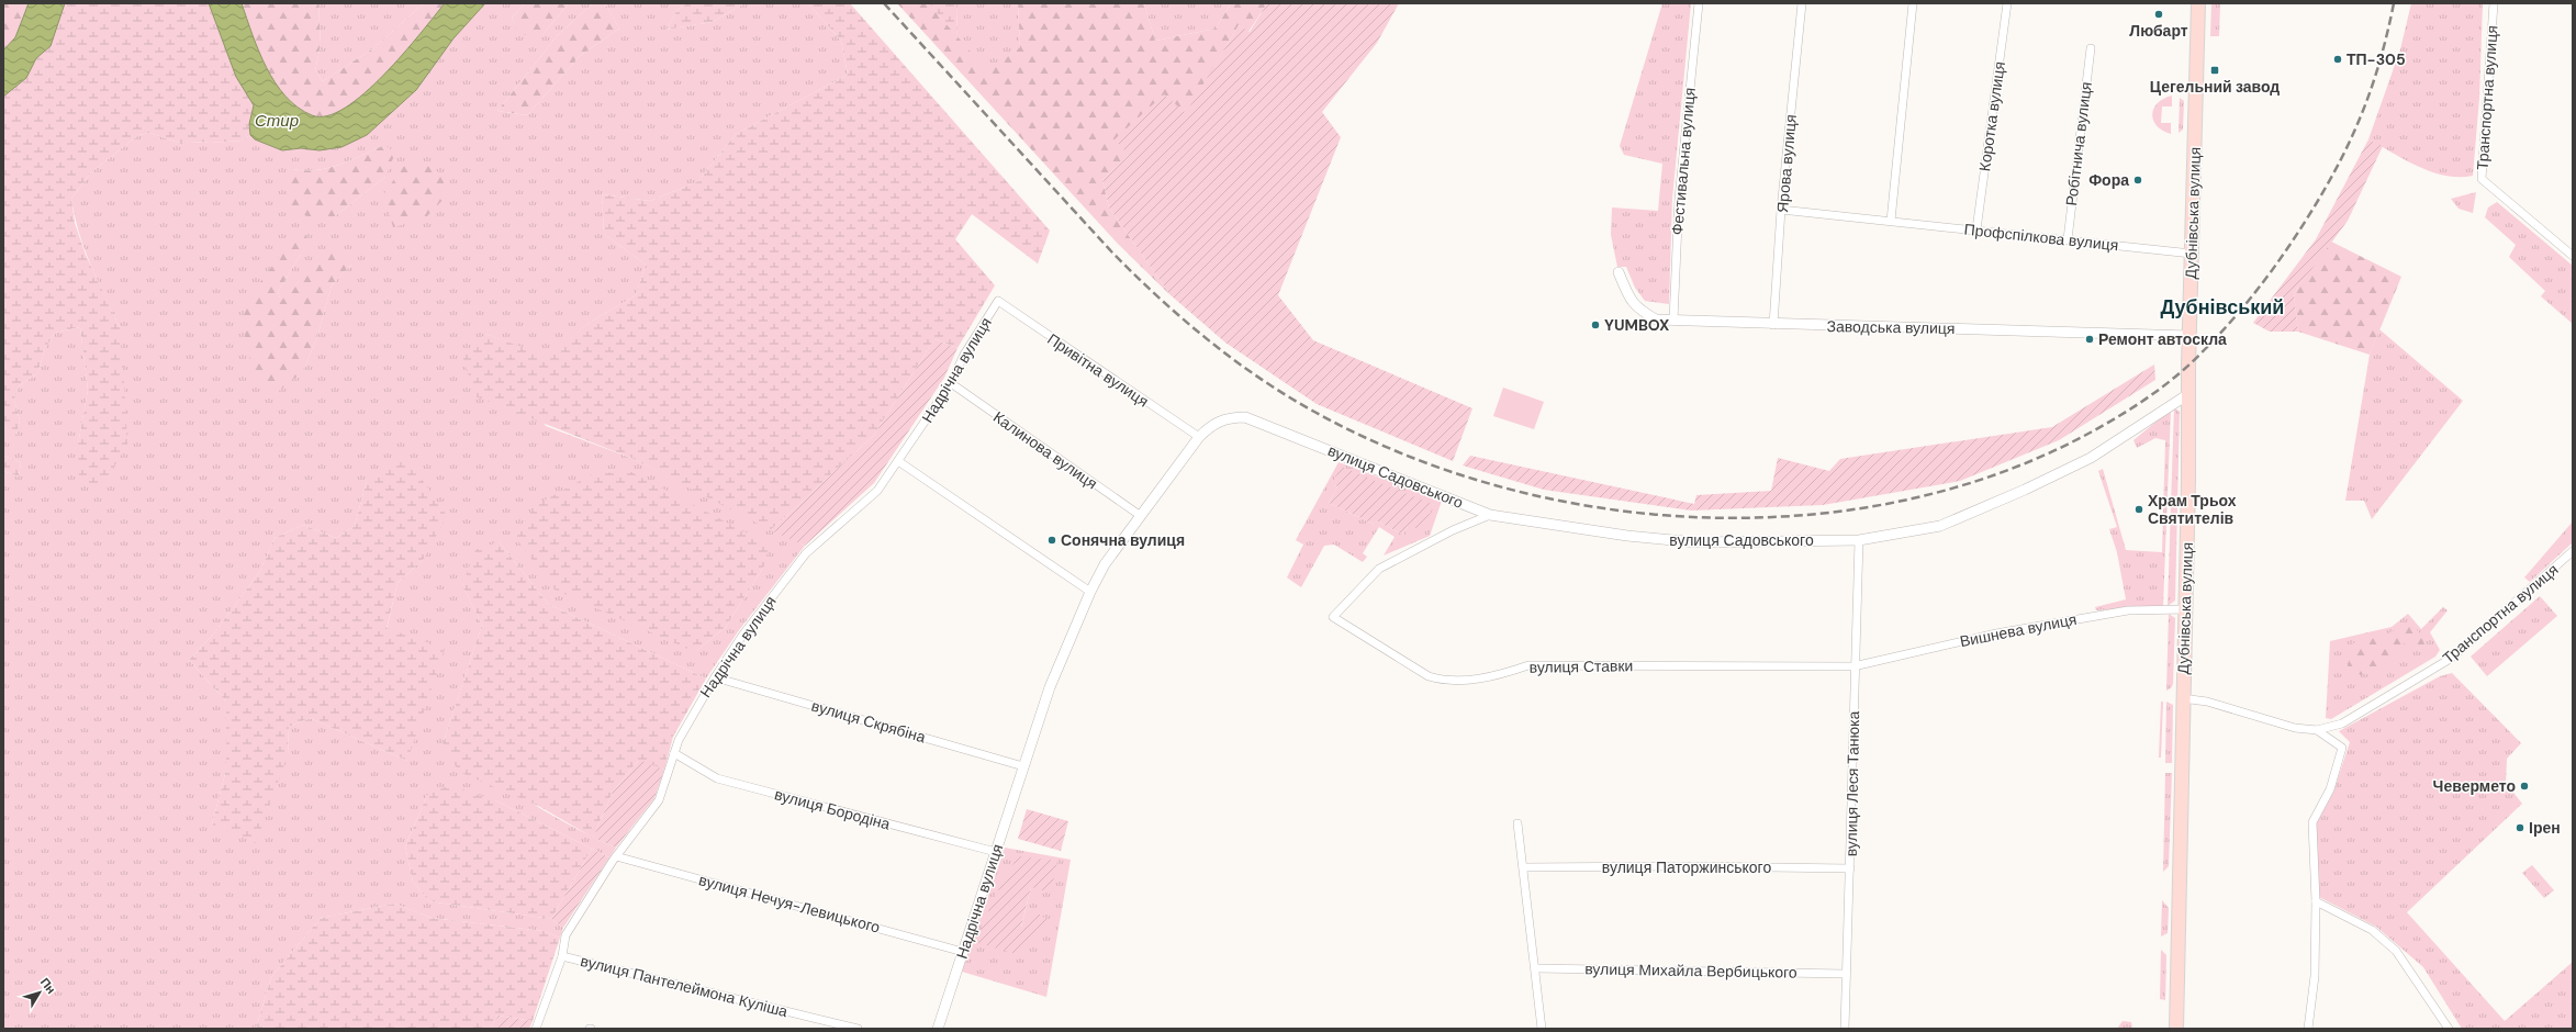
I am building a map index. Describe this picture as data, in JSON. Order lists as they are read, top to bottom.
{
  "streets": {
    "main road": ["Дубнівська вулиця"],
    "street": [
      "Транспортна вулиця",
      "Коротка вулиця",
      "Робітнича вулиця",
      "Фестивальна вулиця",
      "Ярова вулиця",
      "Профспілкова вулиця",
      "Заводська вулиця",
      "Надрічна вулиця",
      "Привітна вулиця",
      "Калинова вулиця",
      "вулиця Садовського",
      "Вишнева вулиця",
      "вулиця Ставки",
      "вулиця Скрябіна",
      "вулиця Леся Танюка",
      "вулиця Бородіна",
      "вулиця Паторжинського",
      "вулиця Нечуя-Левицького",
      "вулиця Михайла Вербицького",
      "вулиця Пантелеймона Куліша"
    ]
  },
  "crossings": [
    ["Транспортна вулиця", "Дубнівська вулиця"],
    ["Коротка вулиця", "Профспілкова вулиця"],
    ["Робітнича вулиця", "Профспілкова вулиця"],
    ["Фестивальна вулиця", "Заводська вулиця"],
    ["Ярова вулиця", "Профспілкова вулиця"],
    ["Ярова вулиця", "Заводська вулиця"],
    ["Дубнівська вулиця", "Профспілкова вулиця"],
    ["Дубнівська вулиця", "Заводська вулиця"],
    ["Дубнівська вулиця", "вулиця Садовського"],
    ["Дубнівська вулиця", "Вишнева вулиця"],
    ["Надрічна вулиця", "Привітна вулиця"],
    ["Надрічна вулиця", "Калинова вулиця"],
    ["Надрічна вулиця", "вулиця Садовського"],
    ["Надрічна вулиця", "вулиця Скрябіна"],
    ["Надрічна вулиця", "вулиця Бородіна"],
    ["Надрічна вулиця", "вулиця Нечуя-Левицького"],
    ["Надрічна вулиця", "вулиця Пантелеймона Куліша"],
    ["вулиця Садовського", "вулиця Ставки"],
    ["вулиця Садовського", "вулиця Леся Танюка"],
    ["Вишнева вулиця", "вулиця Ставки"],
    ["Вишнева вулиця", "вулиця Леся Танюка"],
    ["вулиця Ставки", "вулиця Леся Танюка"],
    ["вулиця Леся Танюка", "вулиця Паторжинського"],
    ["вулиця Леся Танюка", "вулиця Михайла Вербицького"]
  ],
  "districts": ["Дубнівський"],
  "water": ["Стир"],
  "places": {
    "other": [
      "Любарт",
      "ТП-305",
      "Фора",
      "YUMBOX",
      "Ремонт автоскла",
      "Храм Трьох Святителів",
      "Сонячна вулиця",
      "Чевермето",
      "Ірен"
    ],
    "transit": ["Цегельний завод"]
  },
  "north": "top right"
}
